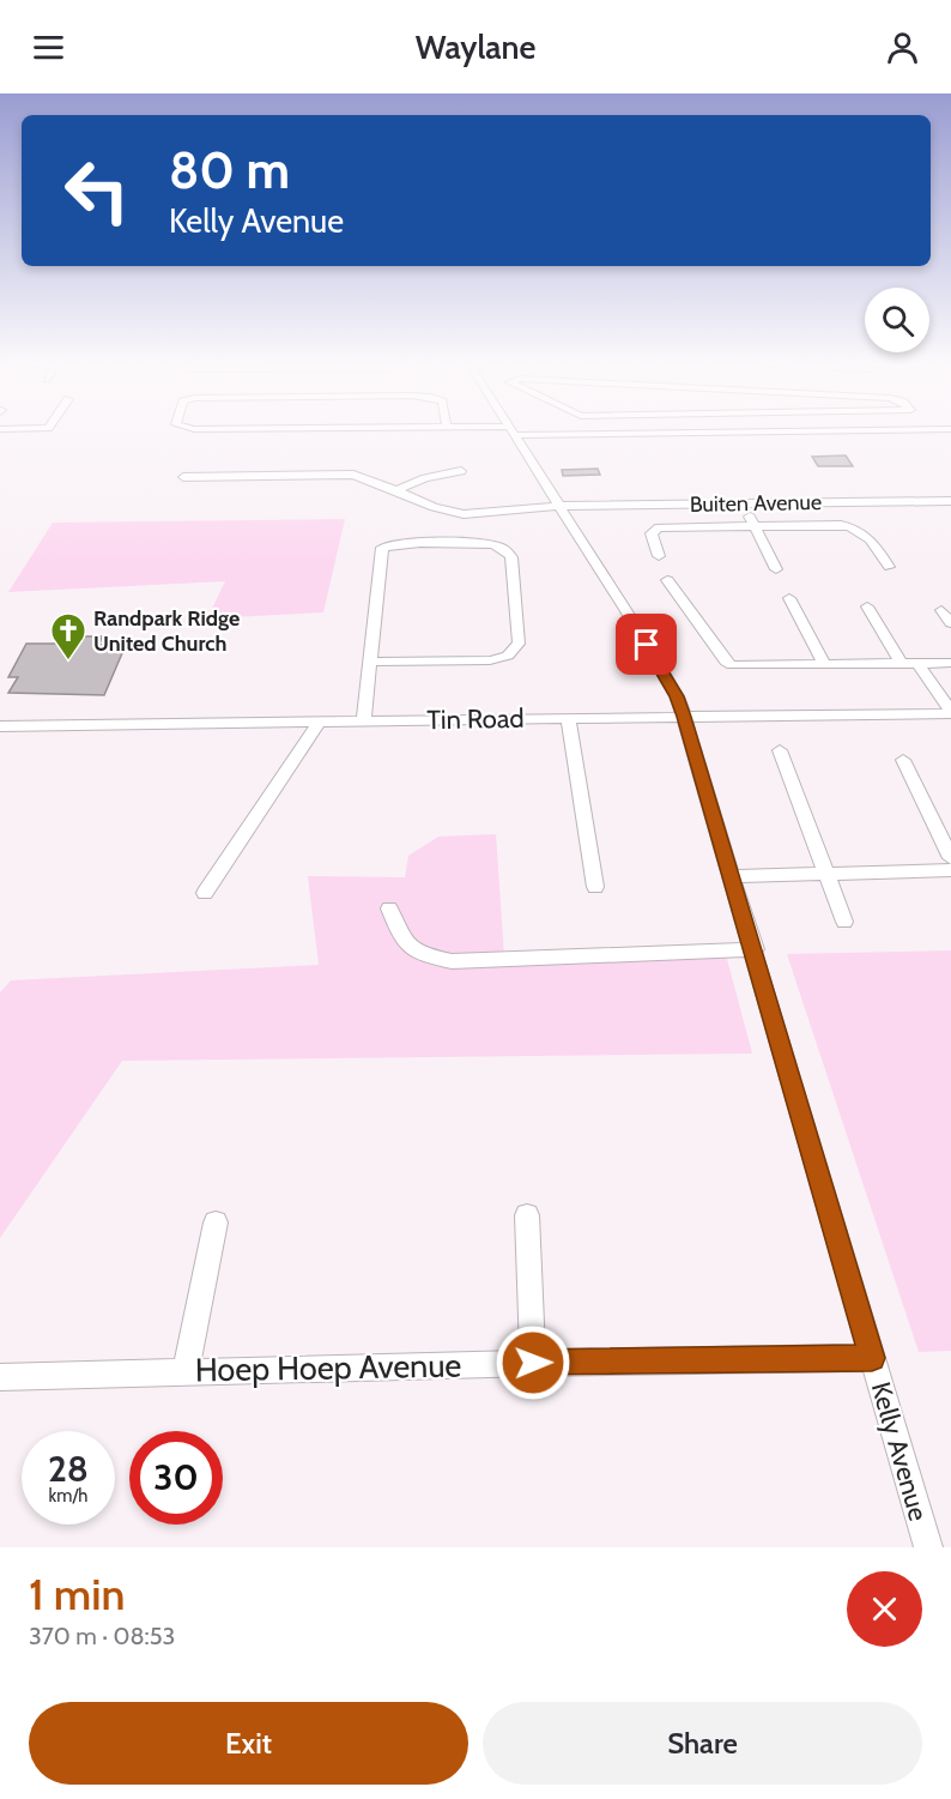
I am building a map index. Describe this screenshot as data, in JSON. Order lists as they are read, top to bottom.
{
  "streets": {
    "street": [
      "Buiten Avenue",
      "Tin Road",
      "Hoep Hoep Avenue",
      "Kelly Avenue"
    ]
  },
  "crossings": [
    ["Buiten Avenue", "Kelly Avenue"],
    ["Tin Road", "Kelly Avenue"],
    ["Hoep Hoep Avenue", "Kelly Avenue"]
  ],
  "places": {
    "church": ["Randpark Ridge United Church"]
  },
  "page": {
    "header": "Waylane",
    "turn": ["80 m", "Kelly Avenue"],
    "speed": "28 km/h",
    "limit": "30",
    "heading": ["1 min", "370 m · 08:53"],
    "buttons": ["Exit", "Share"]
  }
}
